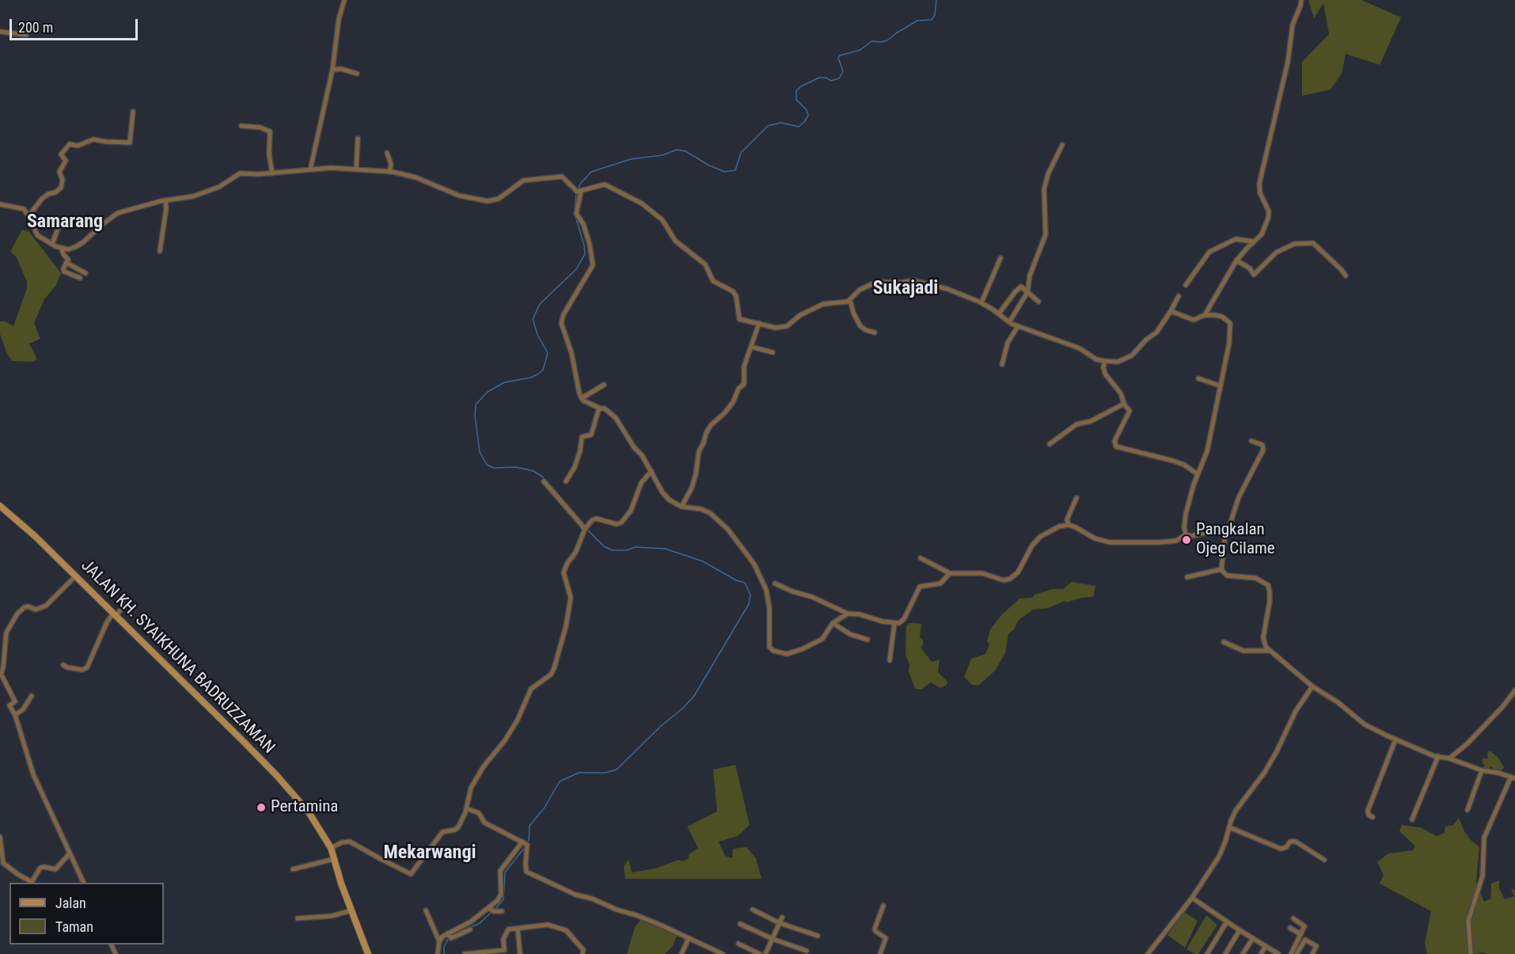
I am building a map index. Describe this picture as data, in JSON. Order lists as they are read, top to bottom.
{
  "streets": {
    "main road": ["JALAN KH. SYAIKHUNA BADRUZZAMAN"]
  },
  "districts": ["Samarang", "Sukajadi", "Mekarwangi"],
  "places": ["Pangkalan Ojeg Cilame", "Pertamina"],
  "legend": ["Jalan", "Taman"],
  "scale_bar": "200 m"
}
